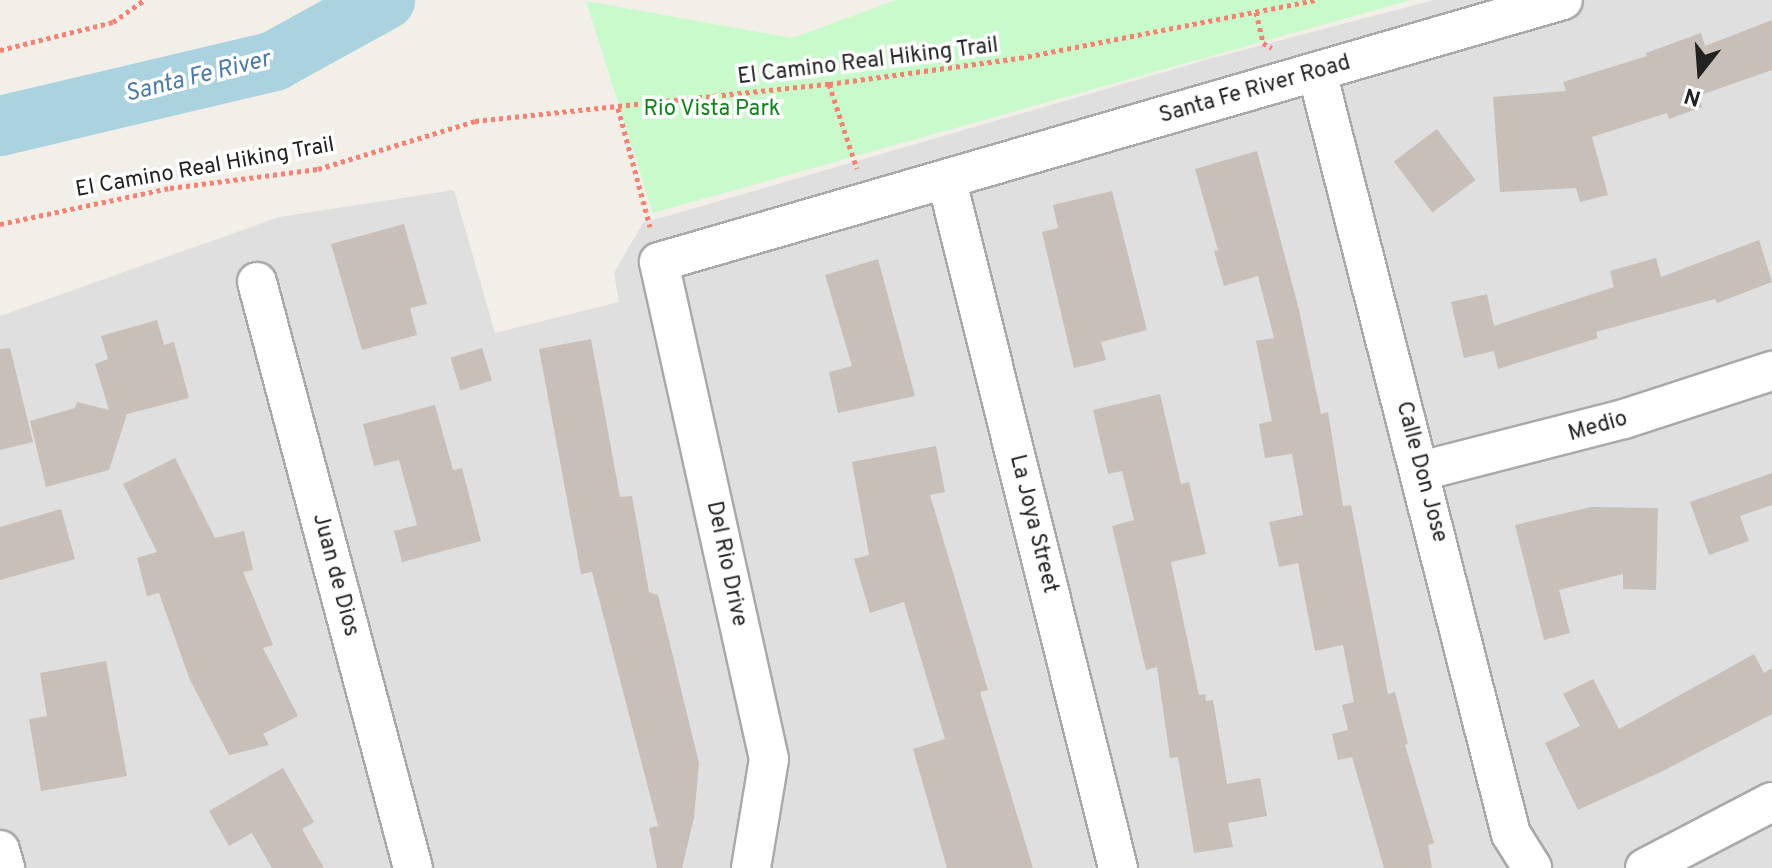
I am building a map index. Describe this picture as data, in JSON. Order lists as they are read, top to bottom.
{
  "streets": {
    "street": [
      "Santa Fe River Road",
      "Medio",
      "Calle Don Jose",
      "La Joya Street",
      "Del Rio Drive",
      "Juan de Dios"
    ],
    "path": ["El Camino Real Hiking Trail"]
  },
  "crossings": [
    ["Santa Fe River Road", "Calle Don Jose"],
    ["Santa Fe River Road", "La Joya Street"],
    ["Santa Fe River Road", "Del Rio Drive"],
    ["Medio", "Calle Don Jose"]
  ],
  "water": ["Santa Fe River"],
  "parks": ["Rio Vista Park"],
  "north": "bottom"
}
